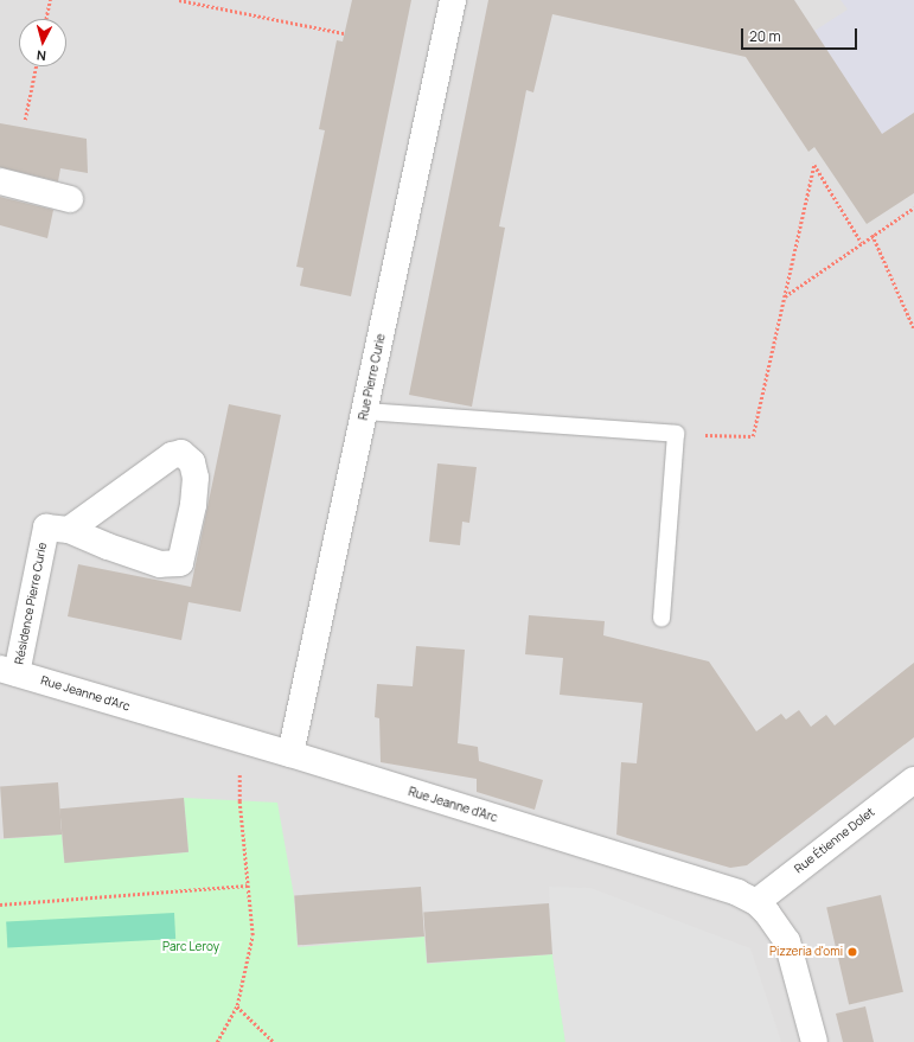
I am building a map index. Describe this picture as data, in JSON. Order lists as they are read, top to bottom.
{
  "streets": {
    "street": [
      "Rue Pierre Curie",
      "Résidence Pierre Curie",
      "Rue Jeanne d'Arc",
      "Rue Étienne Dolet"
    ]
  },
  "crossings": [
    ["Rue Pierre Curie", "Rue Jeanne d'Arc"],
    ["Résidence Pierre Curie", "Rue Jeanne d'Arc"],
    ["Rue Jeanne d'Arc", "Rue Étienne Dolet"]
  ],
  "parks": ["Parc Leroy"],
  "places": ["Pizzeria d'omi"],
  "scale_bar": "20 m",
  "north": "bottom"
}
